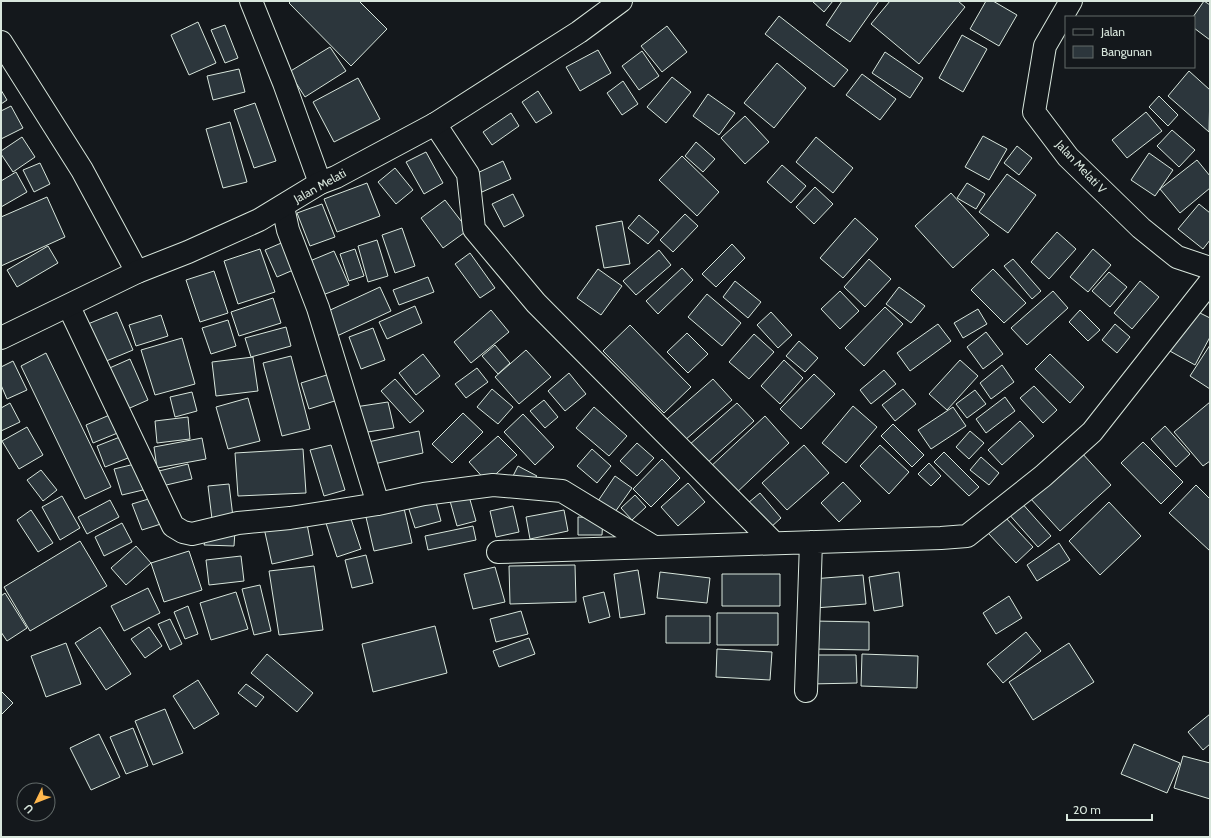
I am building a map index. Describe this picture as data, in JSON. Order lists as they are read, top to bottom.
{
  "streets": {
    "street": ["Jalan Melati V", "Jalan Melati"]
  },
  "legend": ["Jalan", "Bangunan"],
  "scale_bar": "20 m",
  "north": "bottom left"
}
